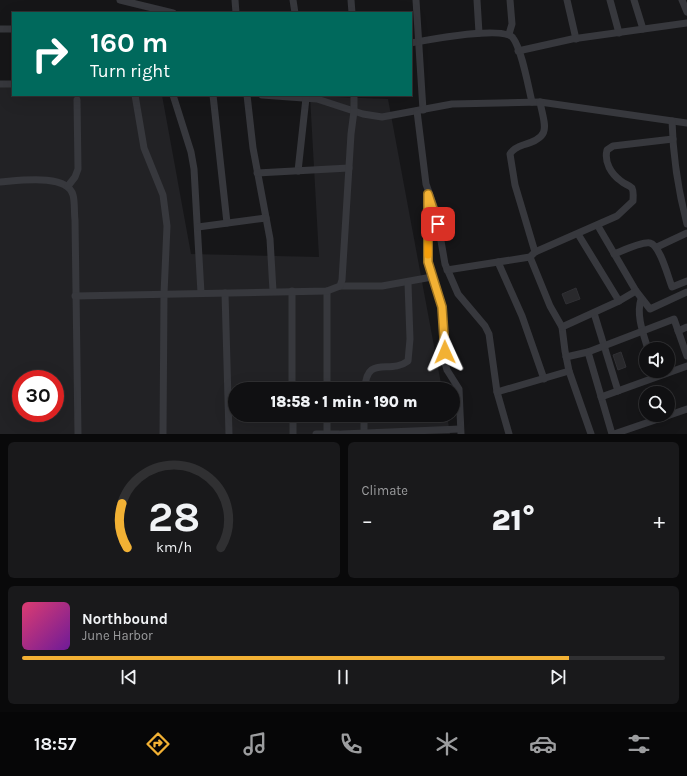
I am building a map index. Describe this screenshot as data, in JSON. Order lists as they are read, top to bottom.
{
  "page": {
    "turn": ["160 m", "Turn right"],
    "limit": "30",
    "trip": "18:58 · 1 min · 190 m",
    "tile": "Climate",
    "heat": ["−", "21°", "+"],
    "song": ["Northbound", "June Harbor"],
    "tabs": "18:57",
    "gauge": ["28", "km/h"]
  }
}
